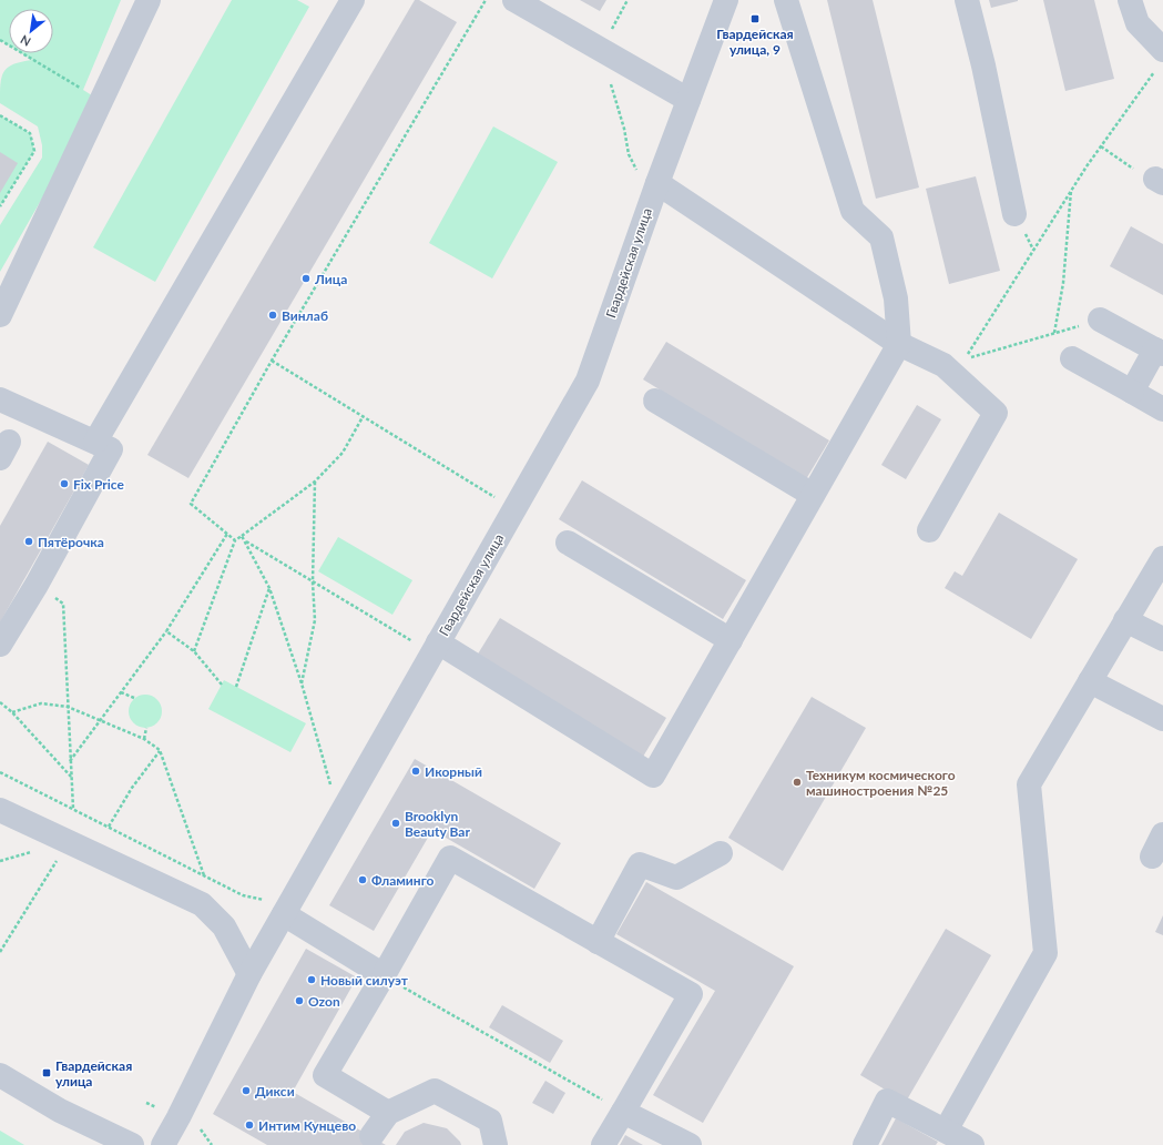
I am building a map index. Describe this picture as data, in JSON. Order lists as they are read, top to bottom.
{
  "streets": {
    "street": ["Гвардейская улица"]
  },
  "places": {
    "transit": ["Гвардейская улица, 9", "Гвардейская улица"],
    "other": [
      "Лица",
      "Винлаб",
      "Fix Price",
      "Пятёрочка",
      "Икорный",
      "Техникум космического машиностроения №25",
      "Brooklyn Beauty Bar",
      "Фламинго",
      "Новый силуэт",
      "Ozon",
      "Дикси",
      "Интим Кунцево"
    ]
  },
  "north": "bottom left"
}
